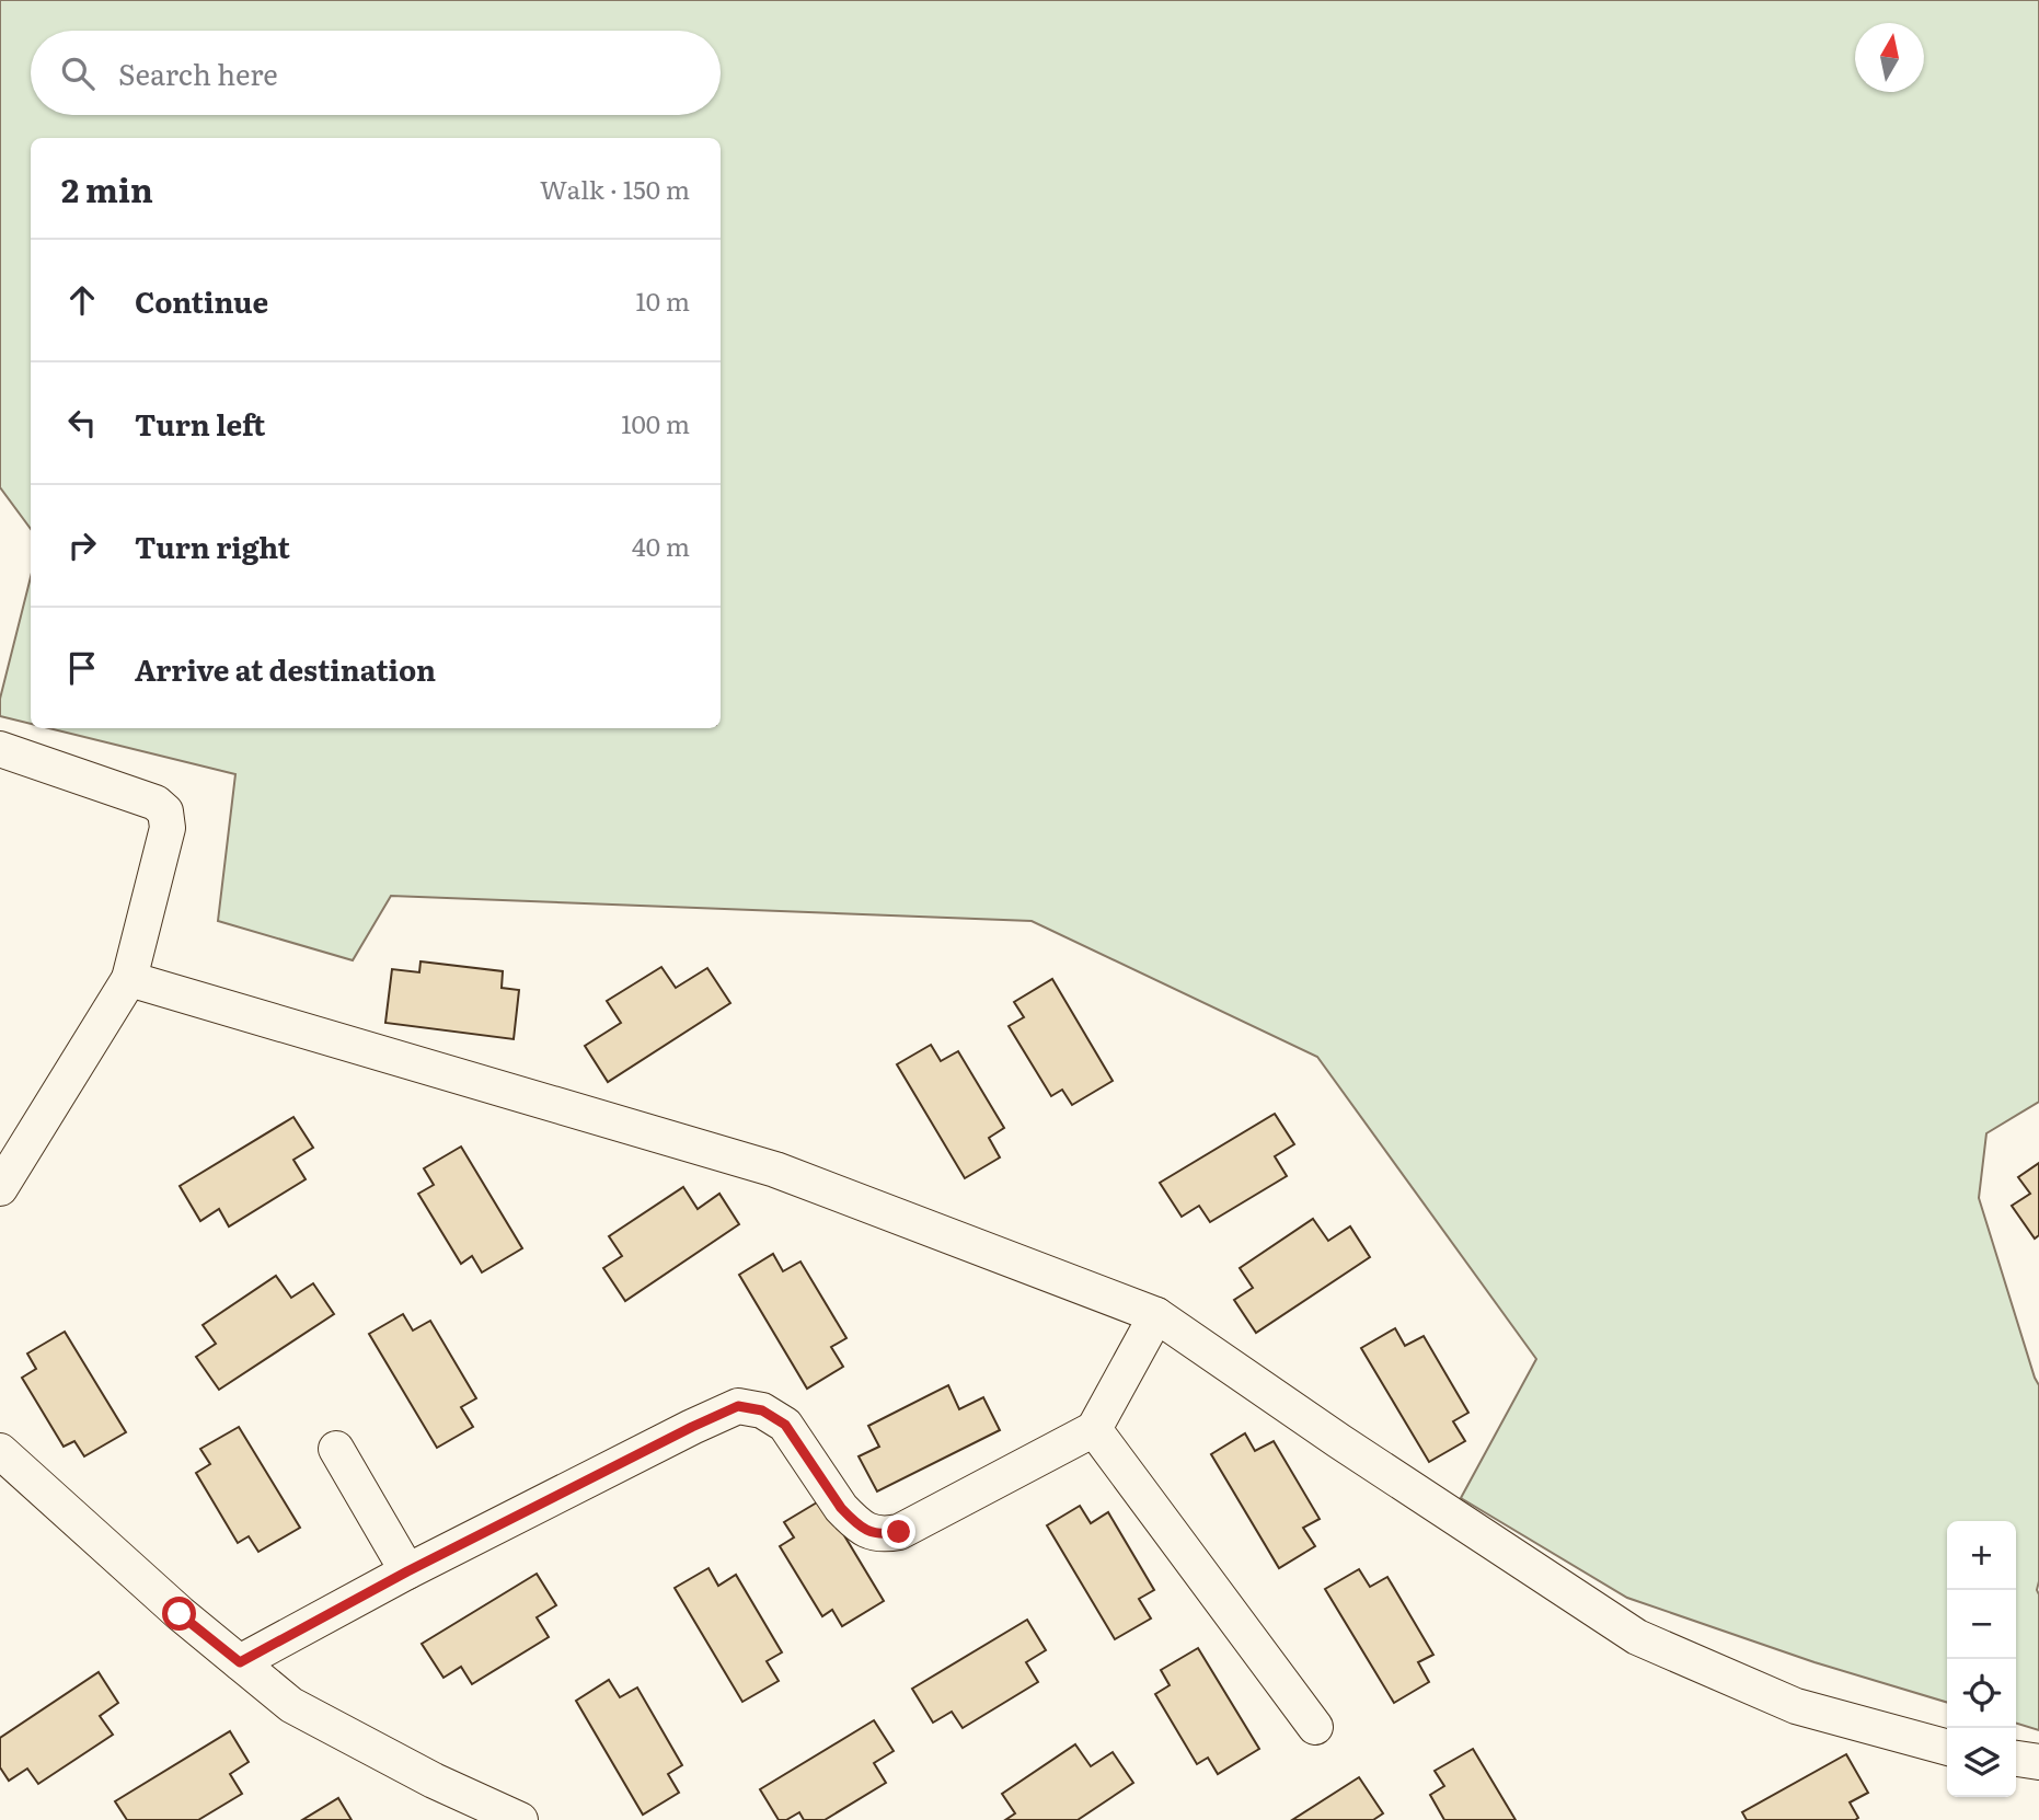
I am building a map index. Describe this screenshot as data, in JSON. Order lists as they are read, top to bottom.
{
  "north": "top",
  "page": {
    "search": "Search here",
    "heading": ["2 min", "Walk · 150 m"],
    "list": [
      ["Continue", "10 m"],
      ["Turn left", "100 m"],
      ["Turn right", "40 m"],
      "Arrive at destination"
    ],
    "map_buttons": ["+", "−"]
  }
}
